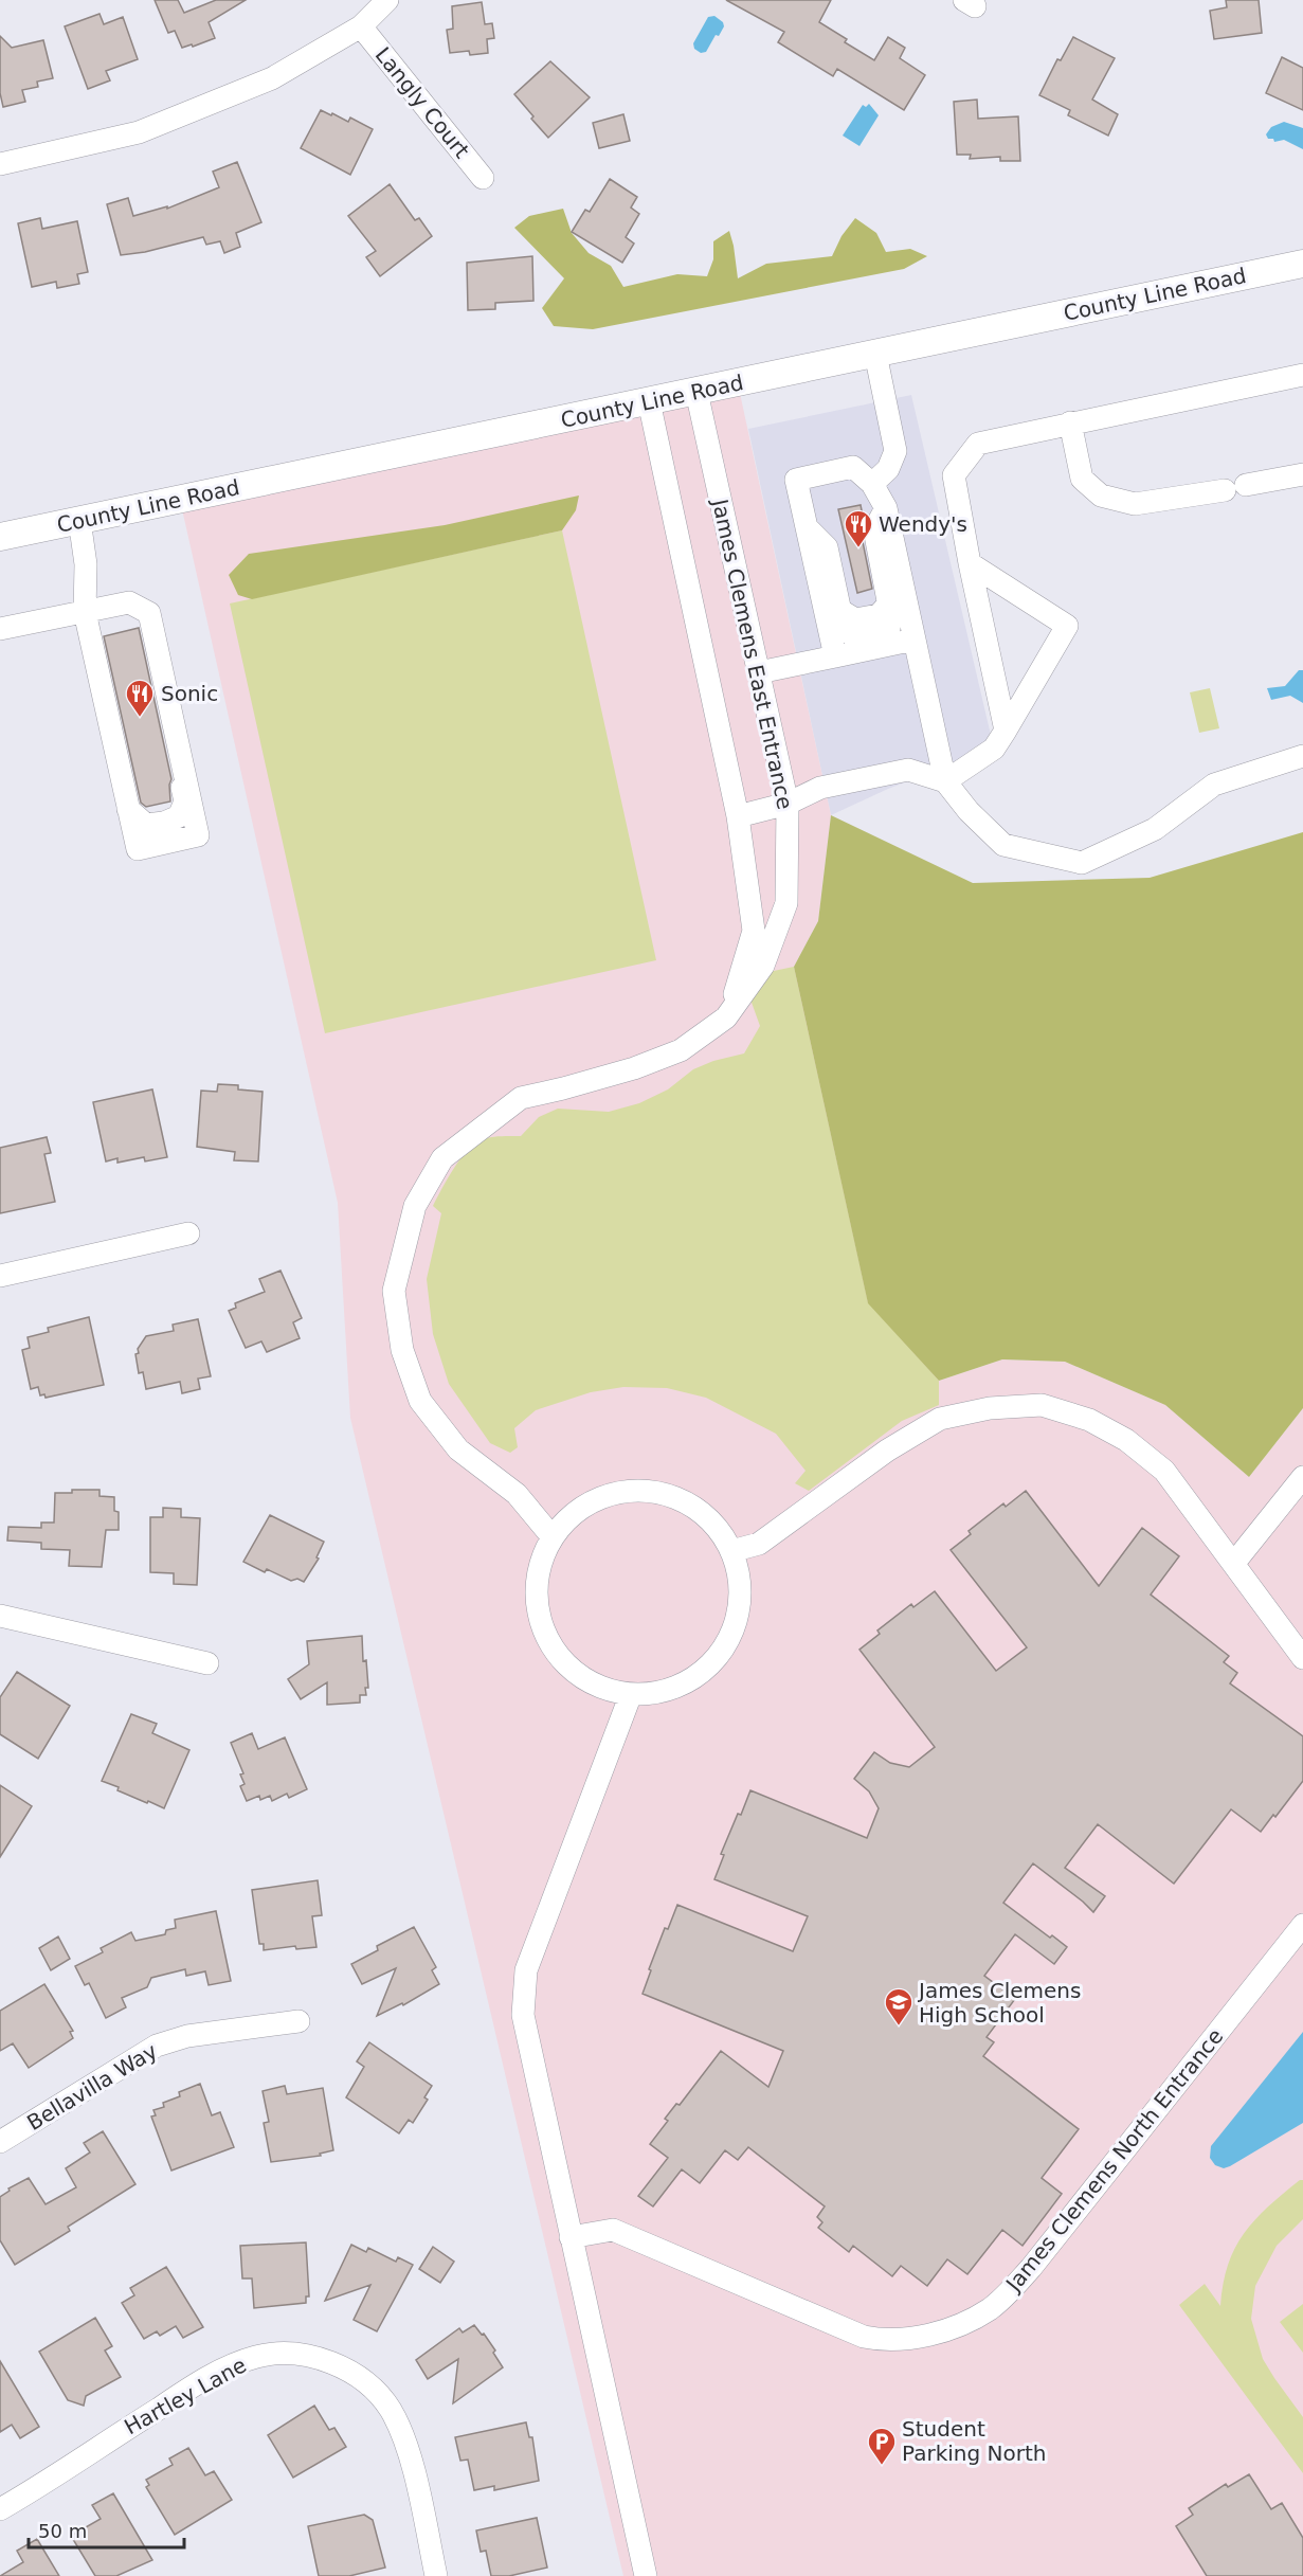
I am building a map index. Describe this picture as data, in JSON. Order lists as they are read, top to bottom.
{
  "streets": {
    "main road": ["County Line Road"],
    "street": [
      "Langly Court",
      "James Clemens East Entrance",
      "Bellavilla Way",
      "James Clemens North Entrance",
      "Hartley Lane"
    ]
  },
  "crossings": [
    ["County Line Road", "James Clemens East Entrance"]
  ],
  "places": {
    "restaurant": ["Wendy's", "Sonic"],
    "school or university": ["James Clemens High School"],
    "parking": ["Student Parking North"]
  },
  "scale_bar": "50 m"
}
